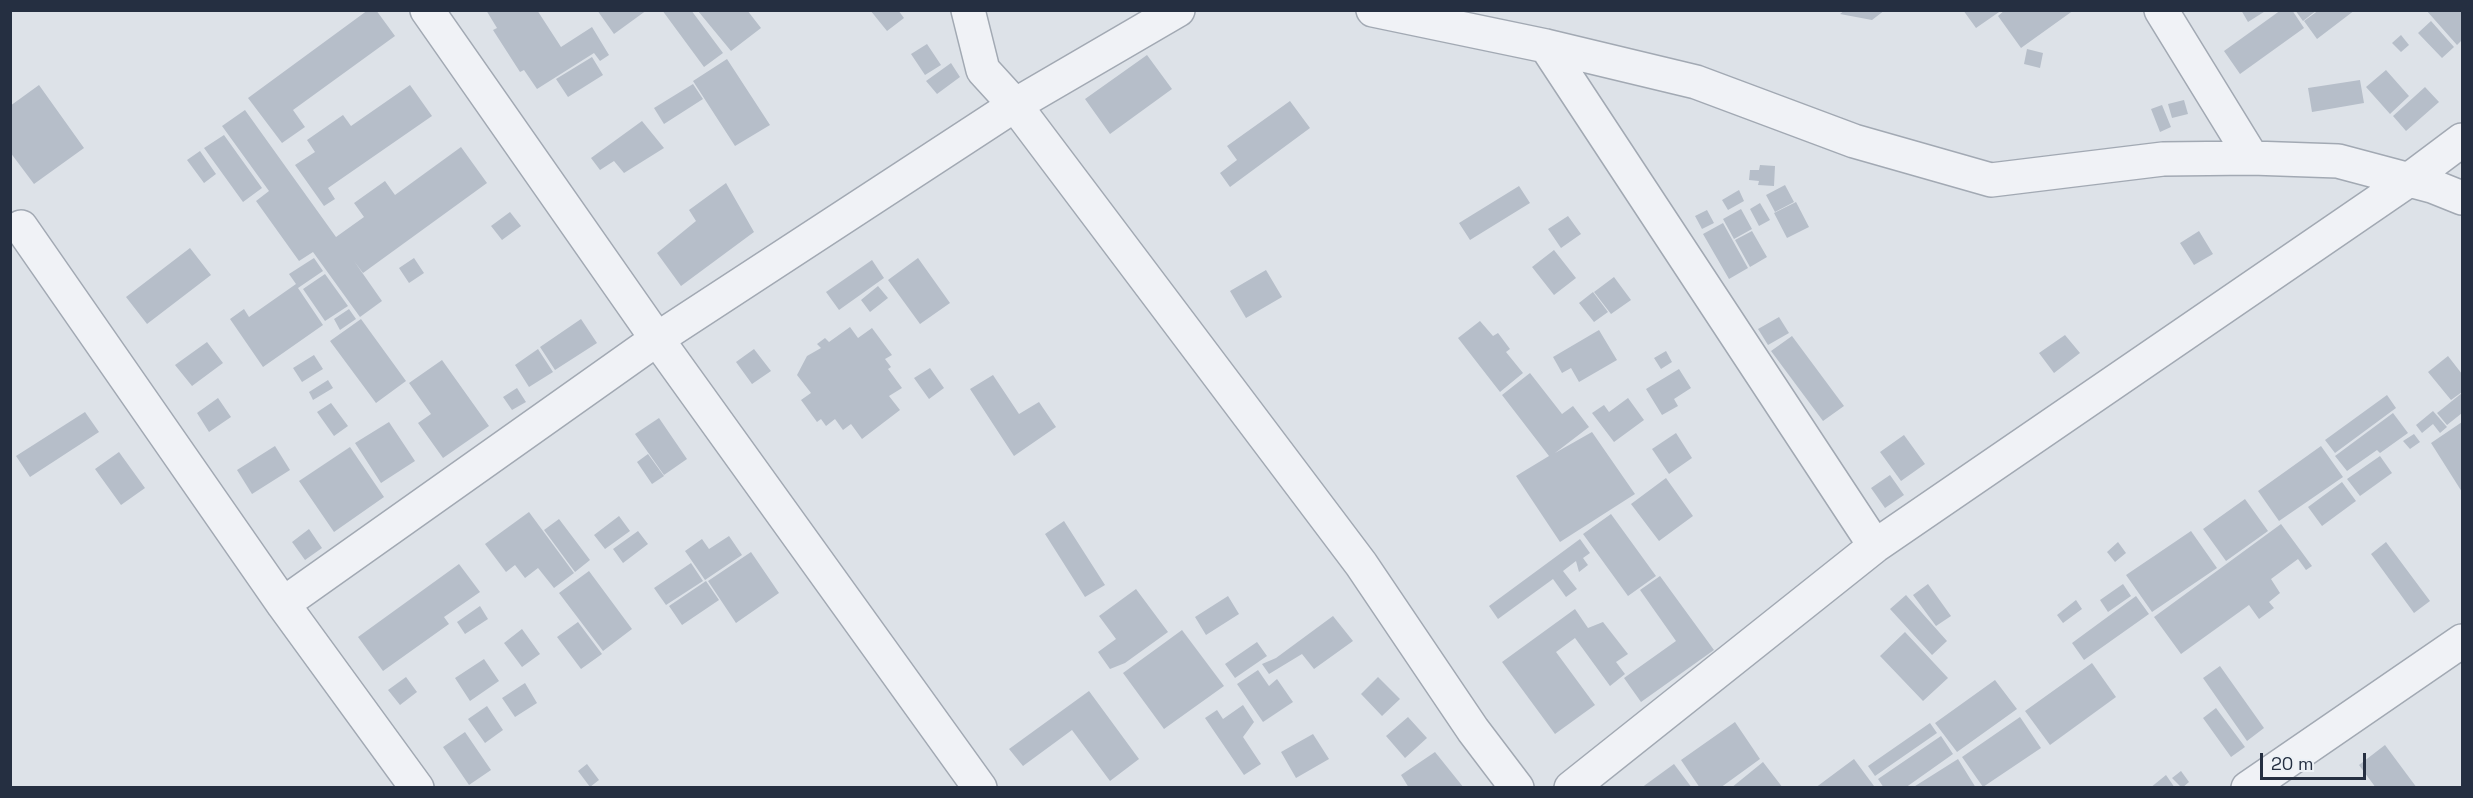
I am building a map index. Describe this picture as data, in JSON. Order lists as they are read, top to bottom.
{
  "scale_bar": "20 m"
}
